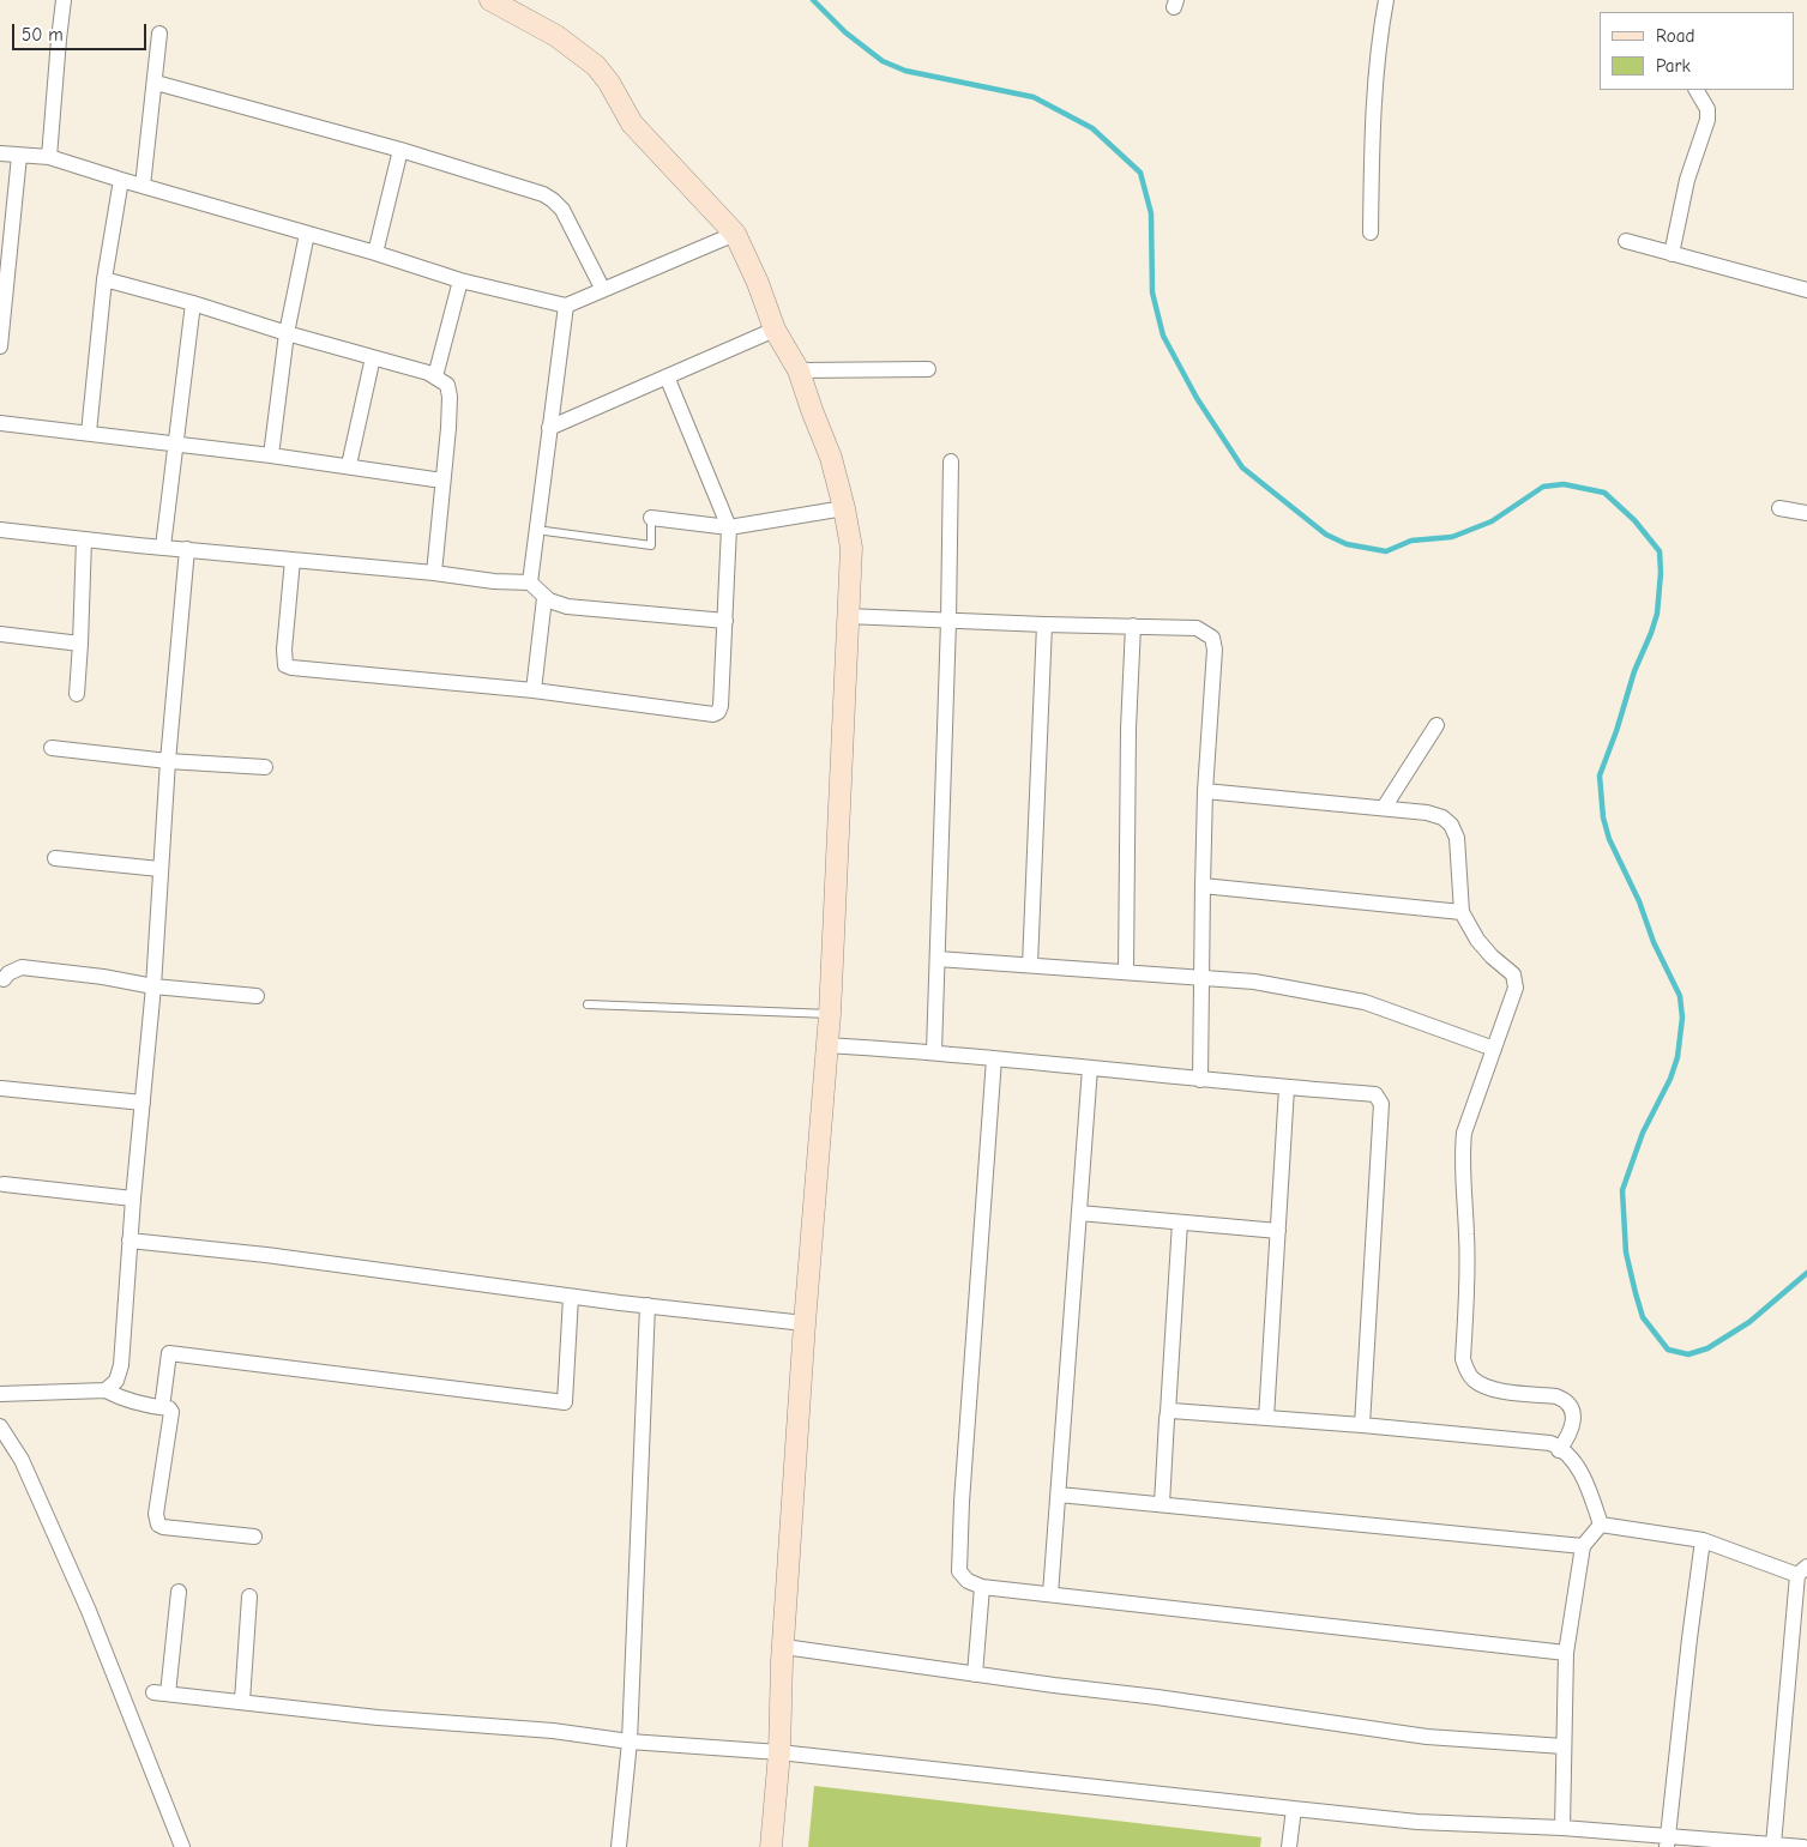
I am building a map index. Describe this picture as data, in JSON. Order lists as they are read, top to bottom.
{
  "legend": ["Road", "Park"],
  "scale_bar": "50 m"
}
